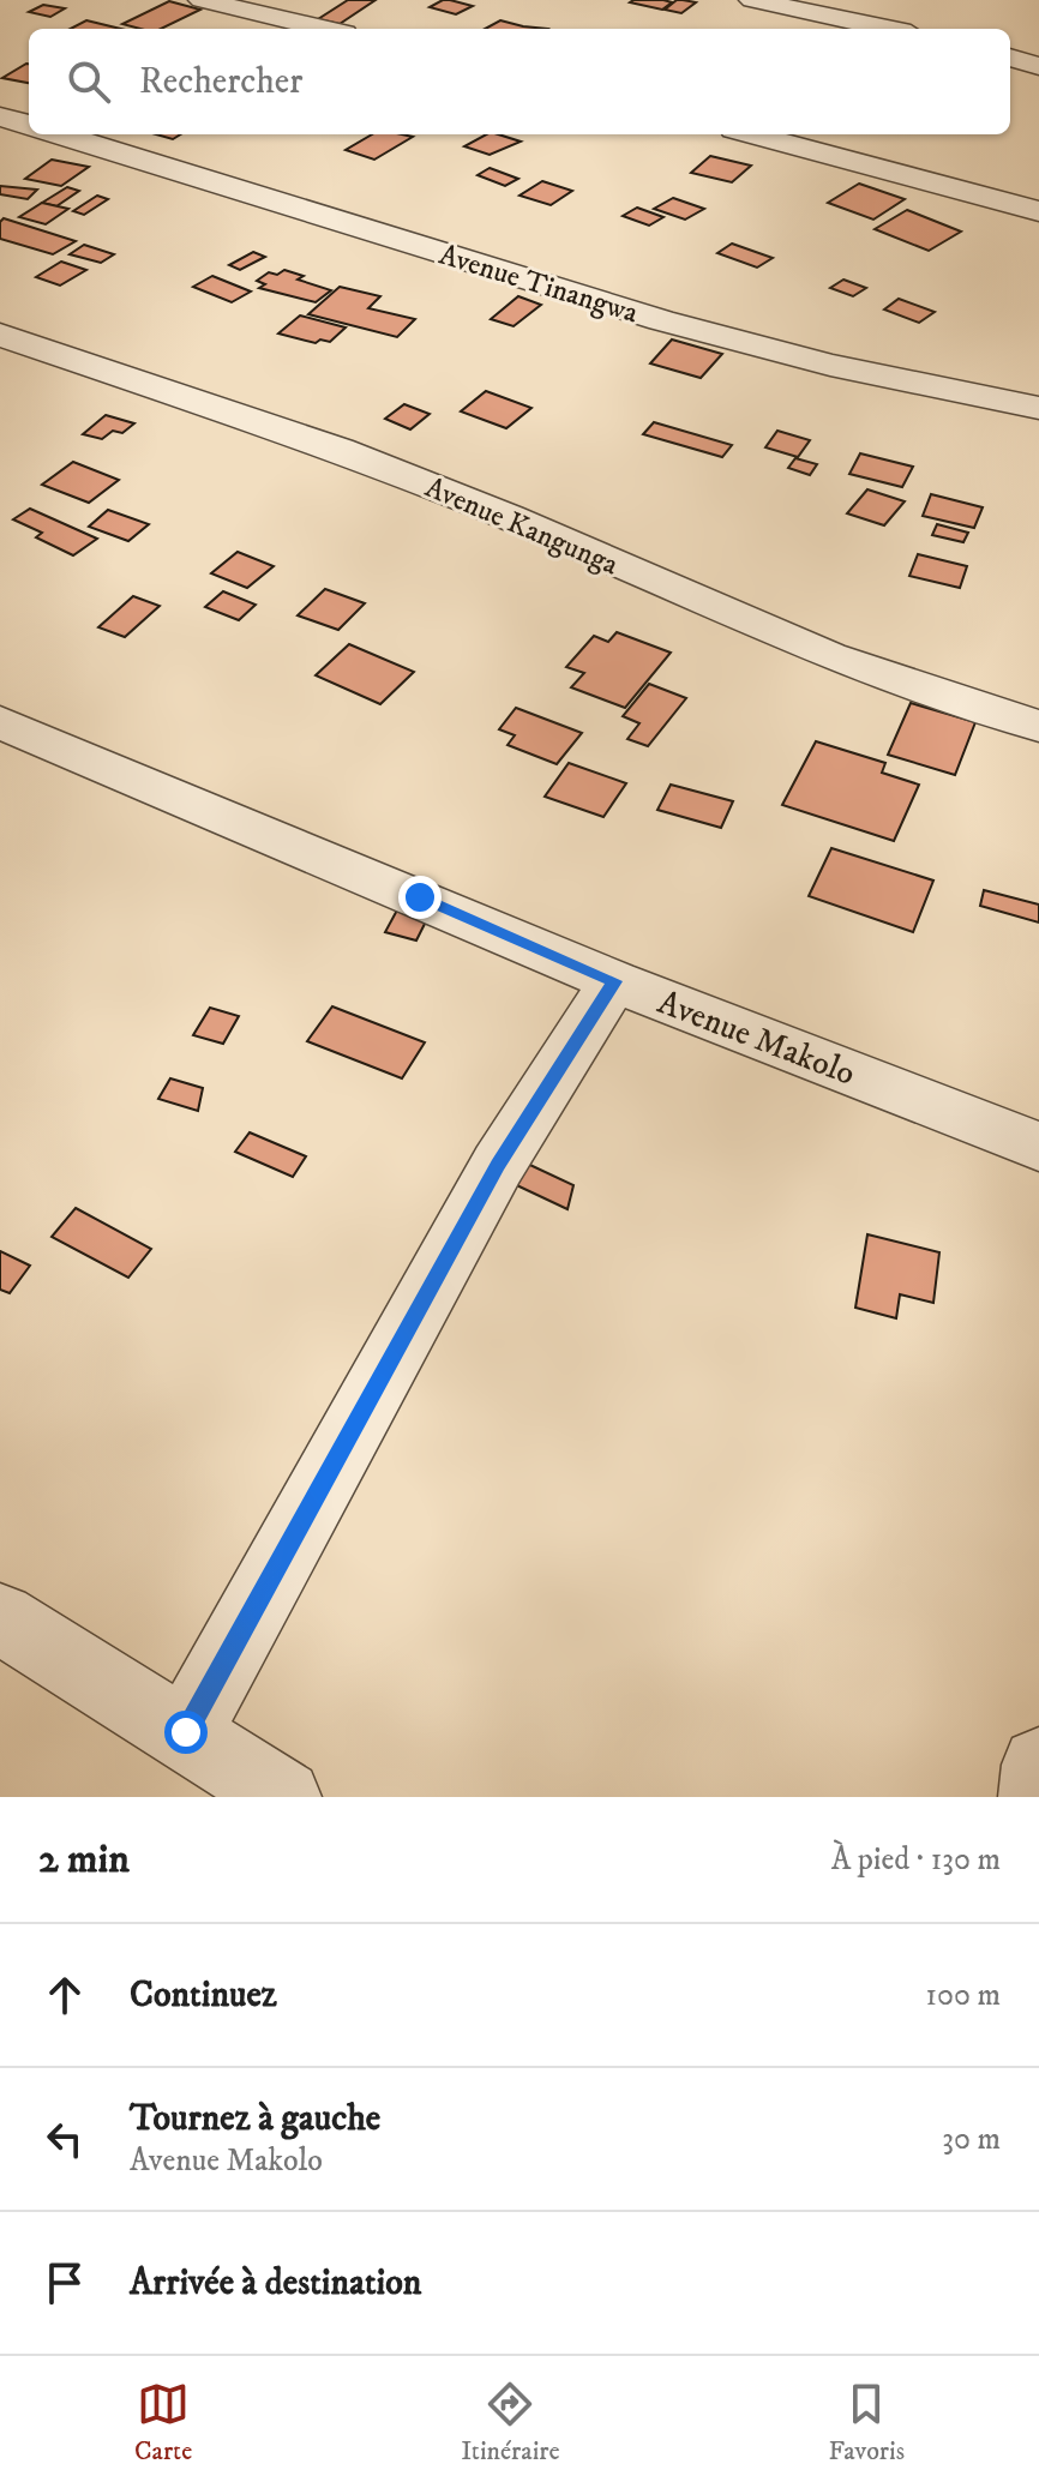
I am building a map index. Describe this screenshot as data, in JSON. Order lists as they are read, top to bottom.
{
  "streets": {
    "street": ["Avenue Tinangwa", "Avenue Kangunga", "Avenue Makolo"]
  },
  "page": {
    "search": "Rechercher",
    "heading": ["2 min", "À pied · 130 m"],
    "list": [
      ["Continuez", "100 m"],
      ["Tournez à gauche", "Avenue Makolo", "30 m"],
      "Arrivée à destination"
    ],
    "nav": ["Carte", "Itinéraire", "Favoris"]
  }
}
